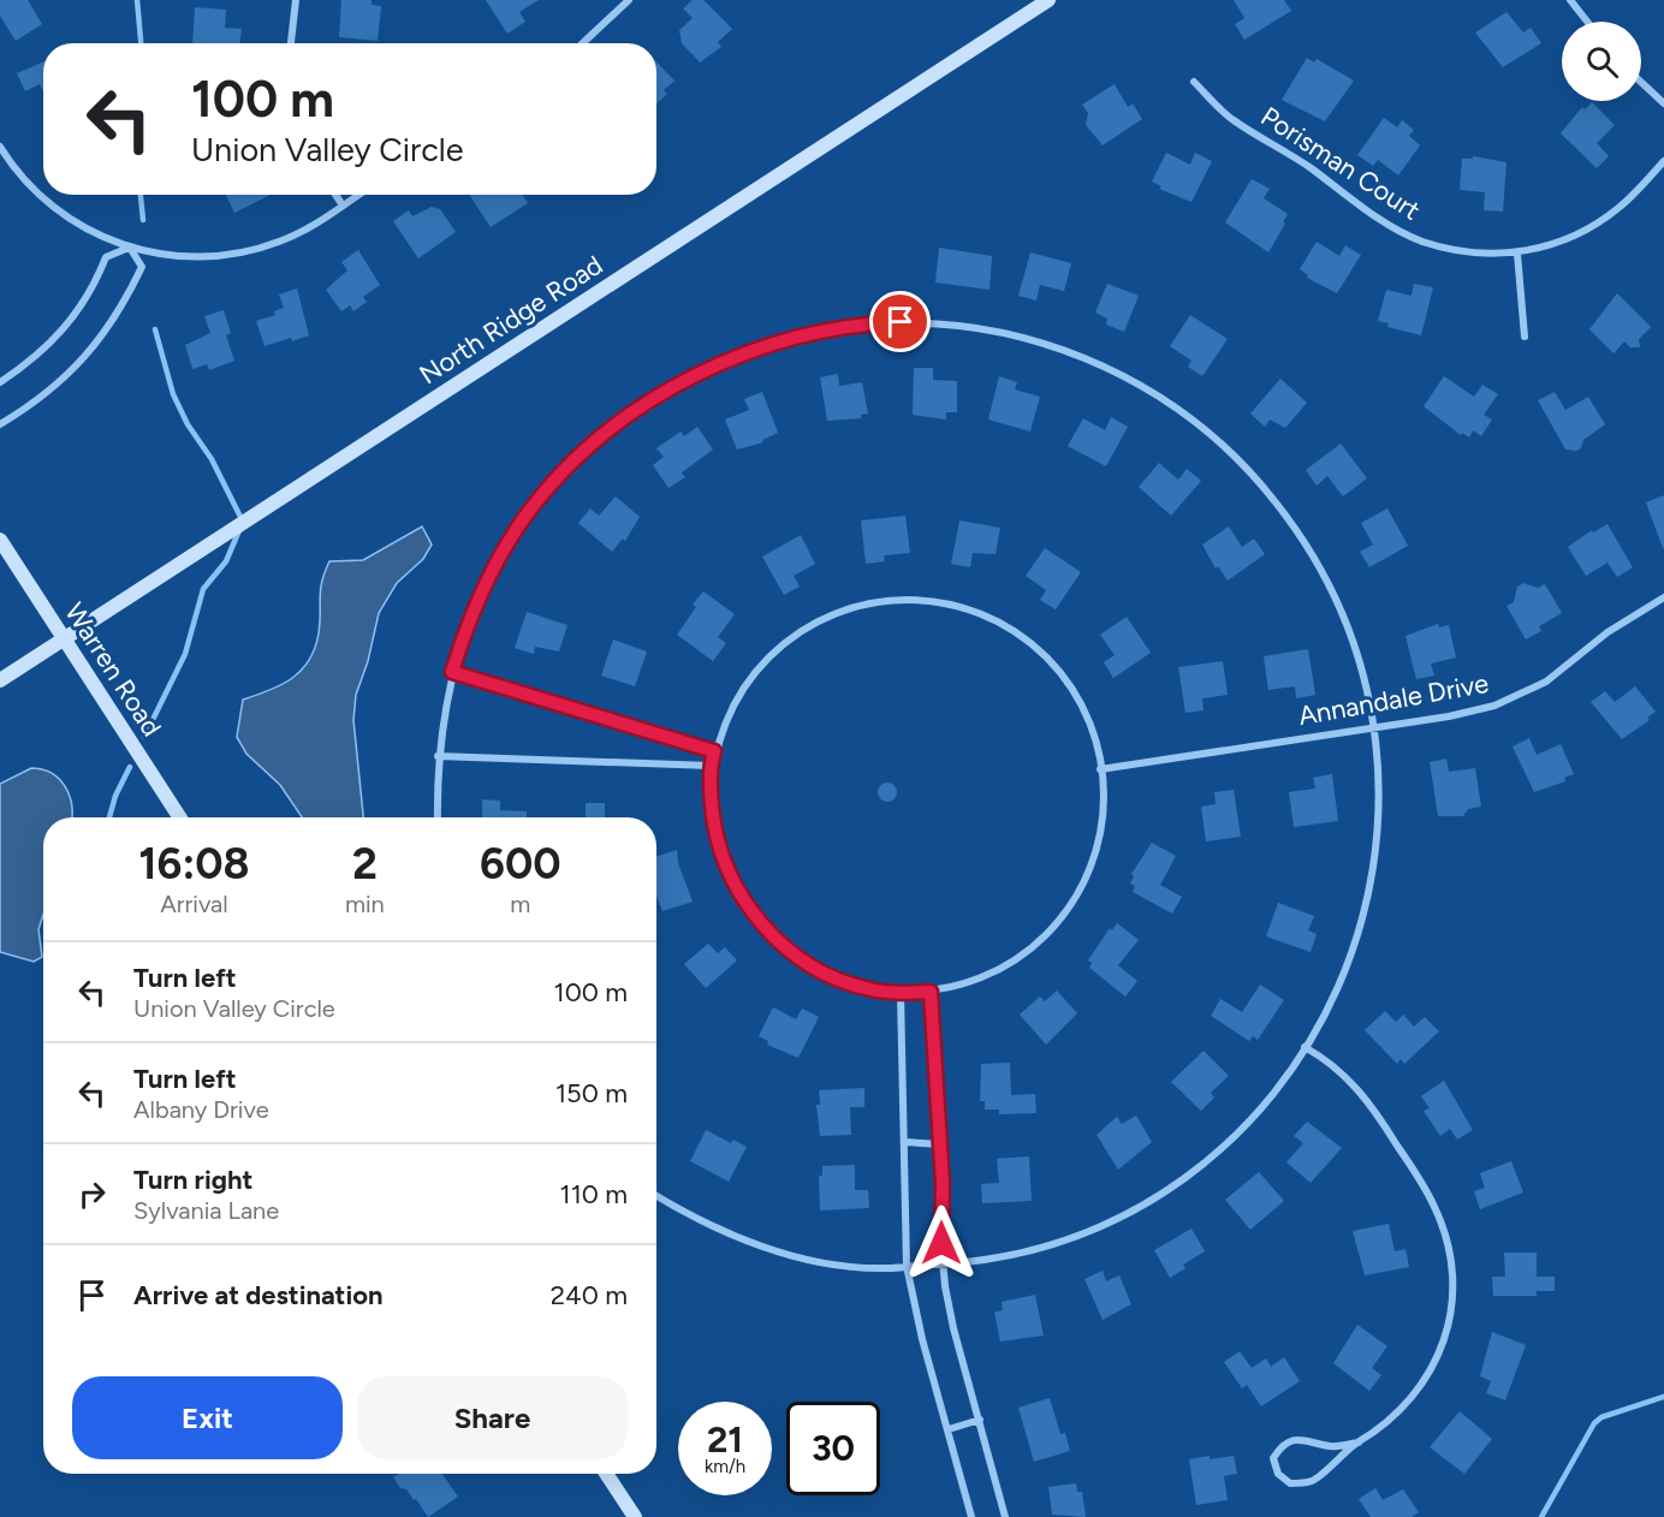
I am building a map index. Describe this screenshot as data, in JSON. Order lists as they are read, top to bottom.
{
  "streets": {
    "street": [
      "Porisman Court",
      "North Ridge Road",
      "Warren Road",
      "Annandale Drive"
    ]
  },
  "crossings": [
    ["North Ridge Road", "Warren Road"]
  ],
  "page": {
    "turn": ["100 m", "Union Valley Circle"],
    "eta": [
      "16:08",
      "Arrival",
      "2",
      "min",
      "600",
      "m"
    ],
    "list": [
      {
        "name": "Turn left",
        "note": "Union Valley Circle",
        "value": "100 m"
      },
      {
        "name": "Turn left",
        "note": "Albany Drive",
        "value": "150 m"
      },
      {
        "name": "Turn right",
        "note": "Sylvania Lane",
        "value": "110 m"
      },
      {
        "name": "Arrive at destination",
        "value": "240 m"
      }
    ],
    "buttons": ["Exit", "Share"],
    "speed": "21 km/h",
    "limit": "30"
  }
}
